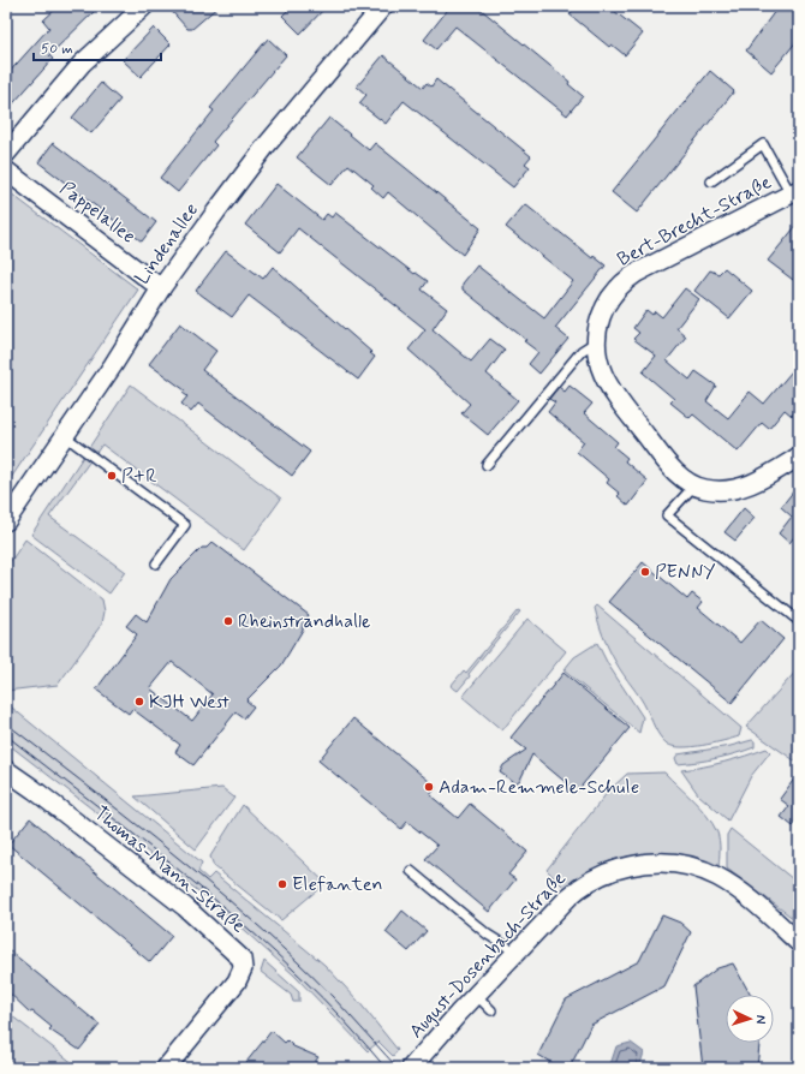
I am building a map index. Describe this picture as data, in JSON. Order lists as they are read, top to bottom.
{
  "streets": {
    "street": [
      "Pappelallee",
      "Bert-Brecht-Straße",
      "Lindenallee",
      "Thomas-Mann-Straße",
      "August-Dosenbach-Straße"
    ]
  },
  "crossings": [
    ["Pappelallee", "Lindenallee"]
  ],
  "places": [
    "P+R",
    "PENNY",
    "Rheinstrandhalle",
    "KJH West",
    "Adam-Remmele-Schule",
    "Elefanten"
  ],
  "scale_bar": "50 m",
  "north": "right"
}
